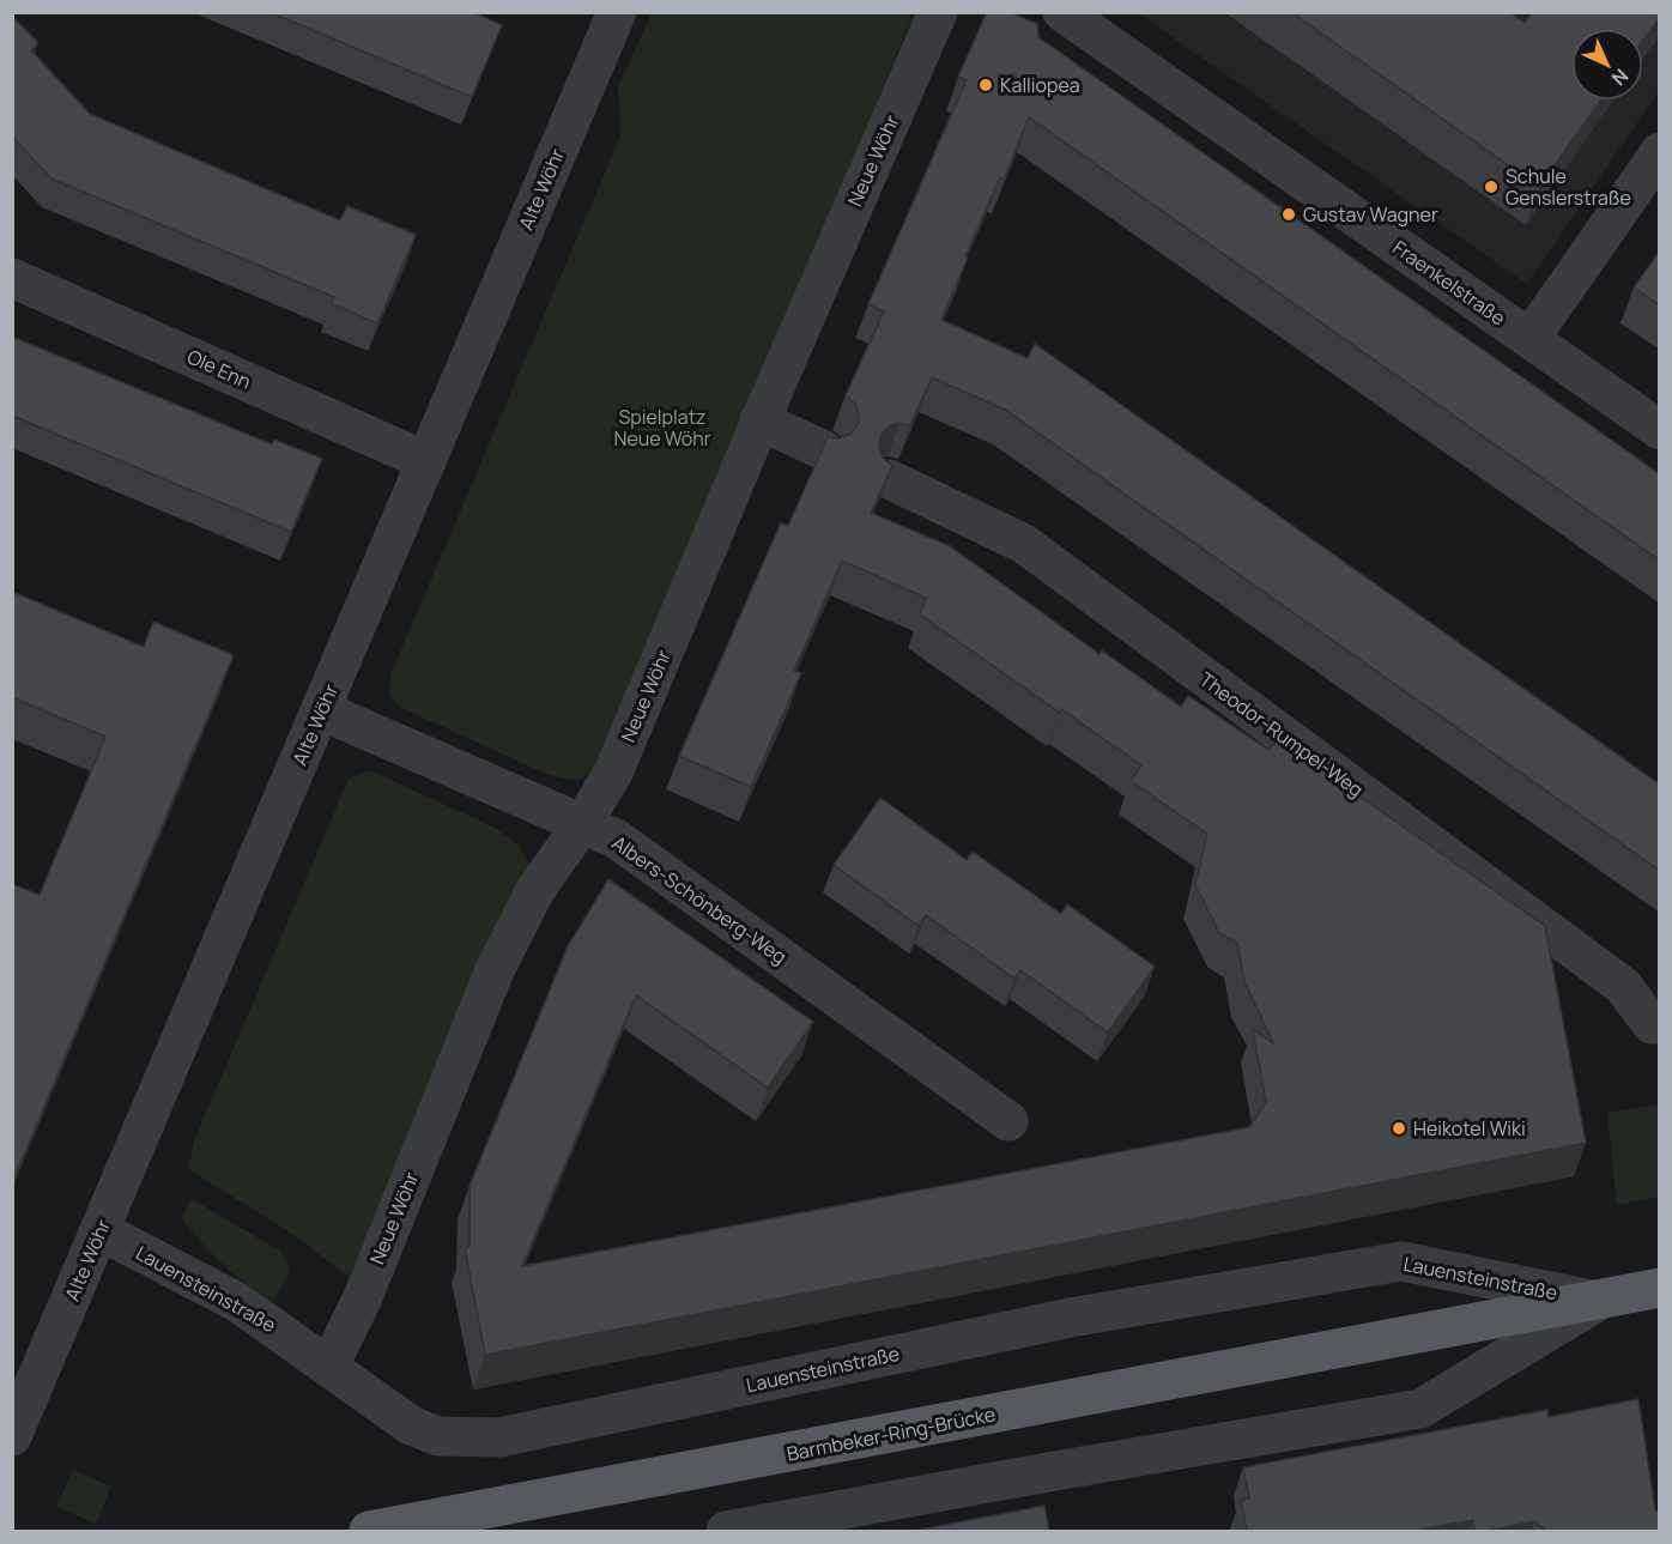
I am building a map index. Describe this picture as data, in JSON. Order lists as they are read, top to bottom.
{
  "streets": {
    "main road": ["Lauensteinstraße", "Barmbeker-Ring-Brücke"],
    "street": [
      "Neue Wöhr",
      "Alte Wöhr",
      "Fraenkelstraße",
      "Ole Enn",
      "Theodor-Rumpel-Weg",
      "Albers-Schönberg-Weg"
    ]
  },
  "crossings": [
    ["Neue Wöhr", "Albers-Schönberg-Weg"],
    ["Neue Wöhr", "Lauensteinstraße"],
    ["Alte Wöhr", "Ole Enn"],
    ["Alte Wöhr", "Albers-Schönberg-Weg"],
    ["Alte Wöhr", "Lauensteinstraße"],
    ["Lauensteinstraße", "Barmbeker-Ring-Brücke"]
  ],
  "parks": ["Spielplatz Neue Wöhr"],
  "places": [
    "Kalliopea",
    "Schule Genslerstraße",
    "Gustav Wagner",
    "Heikotel Wiki"
  ],
  "north": "bottom right"
}
